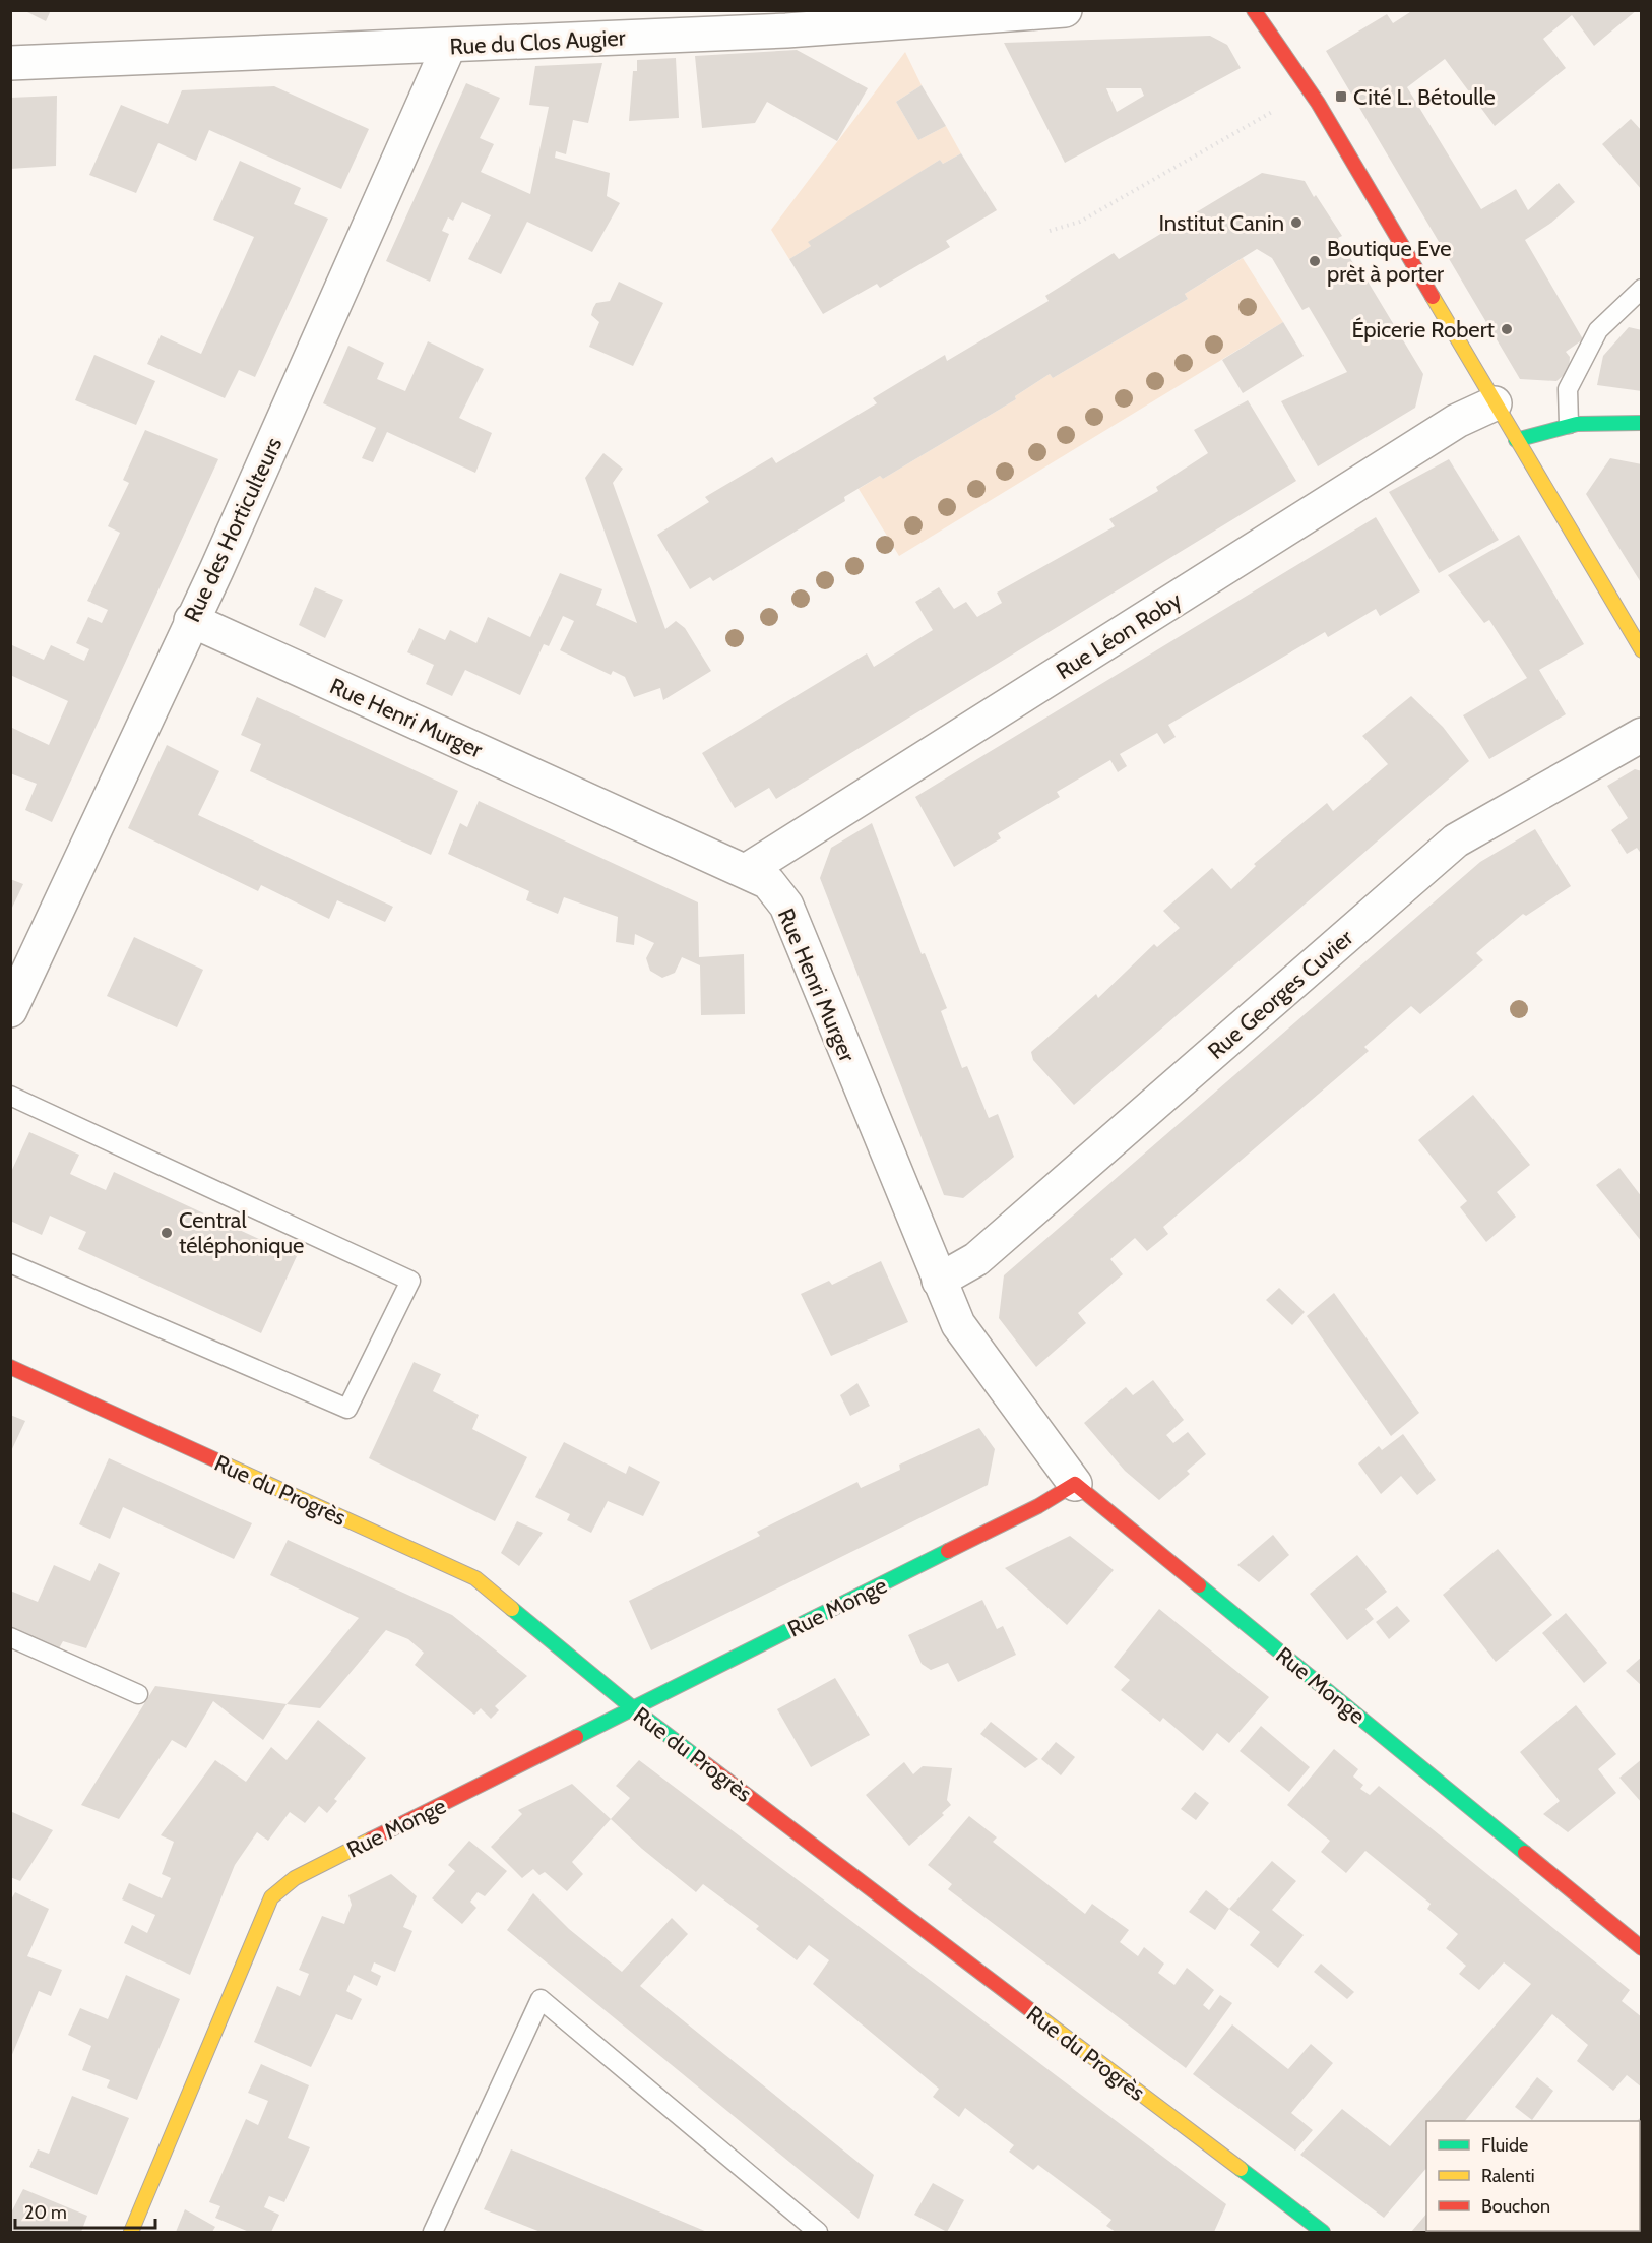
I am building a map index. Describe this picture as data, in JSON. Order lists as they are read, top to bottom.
{
  "streets": {
    "street": [
      "Rue du Clos Augier",
      "Rue des Horticulteurs",
      "Rue Léon Roby",
      "Rue Henri Murger",
      "Rue Georges Cuvier",
      "Rue du Progrès",
      "Rue Monge"
    ]
  },
  "crossings": [
    ["Rue du Clos Augier", "Rue des Horticulteurs"],
    ["Rue des Horticulteurs", "Rue Henri Murger"],
    ["Rue Léon Roby", "Rue Henri Murger"],
    ["Rue Henri Murger", "Rue Georges Cuvier"],
    ["Rue Henri Murger", "Rue Monge"],
    ["Rue du Progrès", "Rue Monge"]
  ],
  "places": {
    "transit": ["Cité L. Bétoulle"],
    "other": [
      "Institut Canin",
      "Boutique Eve prèt à porter",
      "Épicerie Robert",
      "Central téléphonique"
    ]
  },
  "legend": ["Fluide", "Ralenti", "Bouchon"],
  "scale_bar": "20 m"
}
